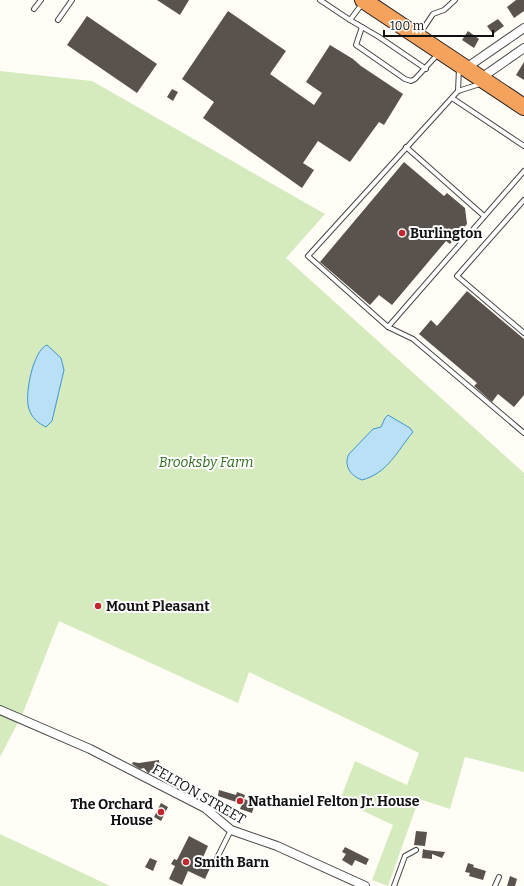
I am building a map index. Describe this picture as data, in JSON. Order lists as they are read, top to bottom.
{
  "streets": {
    "street": ["FELTON STREET"]
  },
  "parks": ["Brooksby Farm"],
  "places": [
    "Burlington",
    "Mount Pleasant",
    "Nathaniel Felton Jr. House",
    "The Orchard House",
    "Smith Barn"
  ],
  "scale_bar": "100 m"
}
